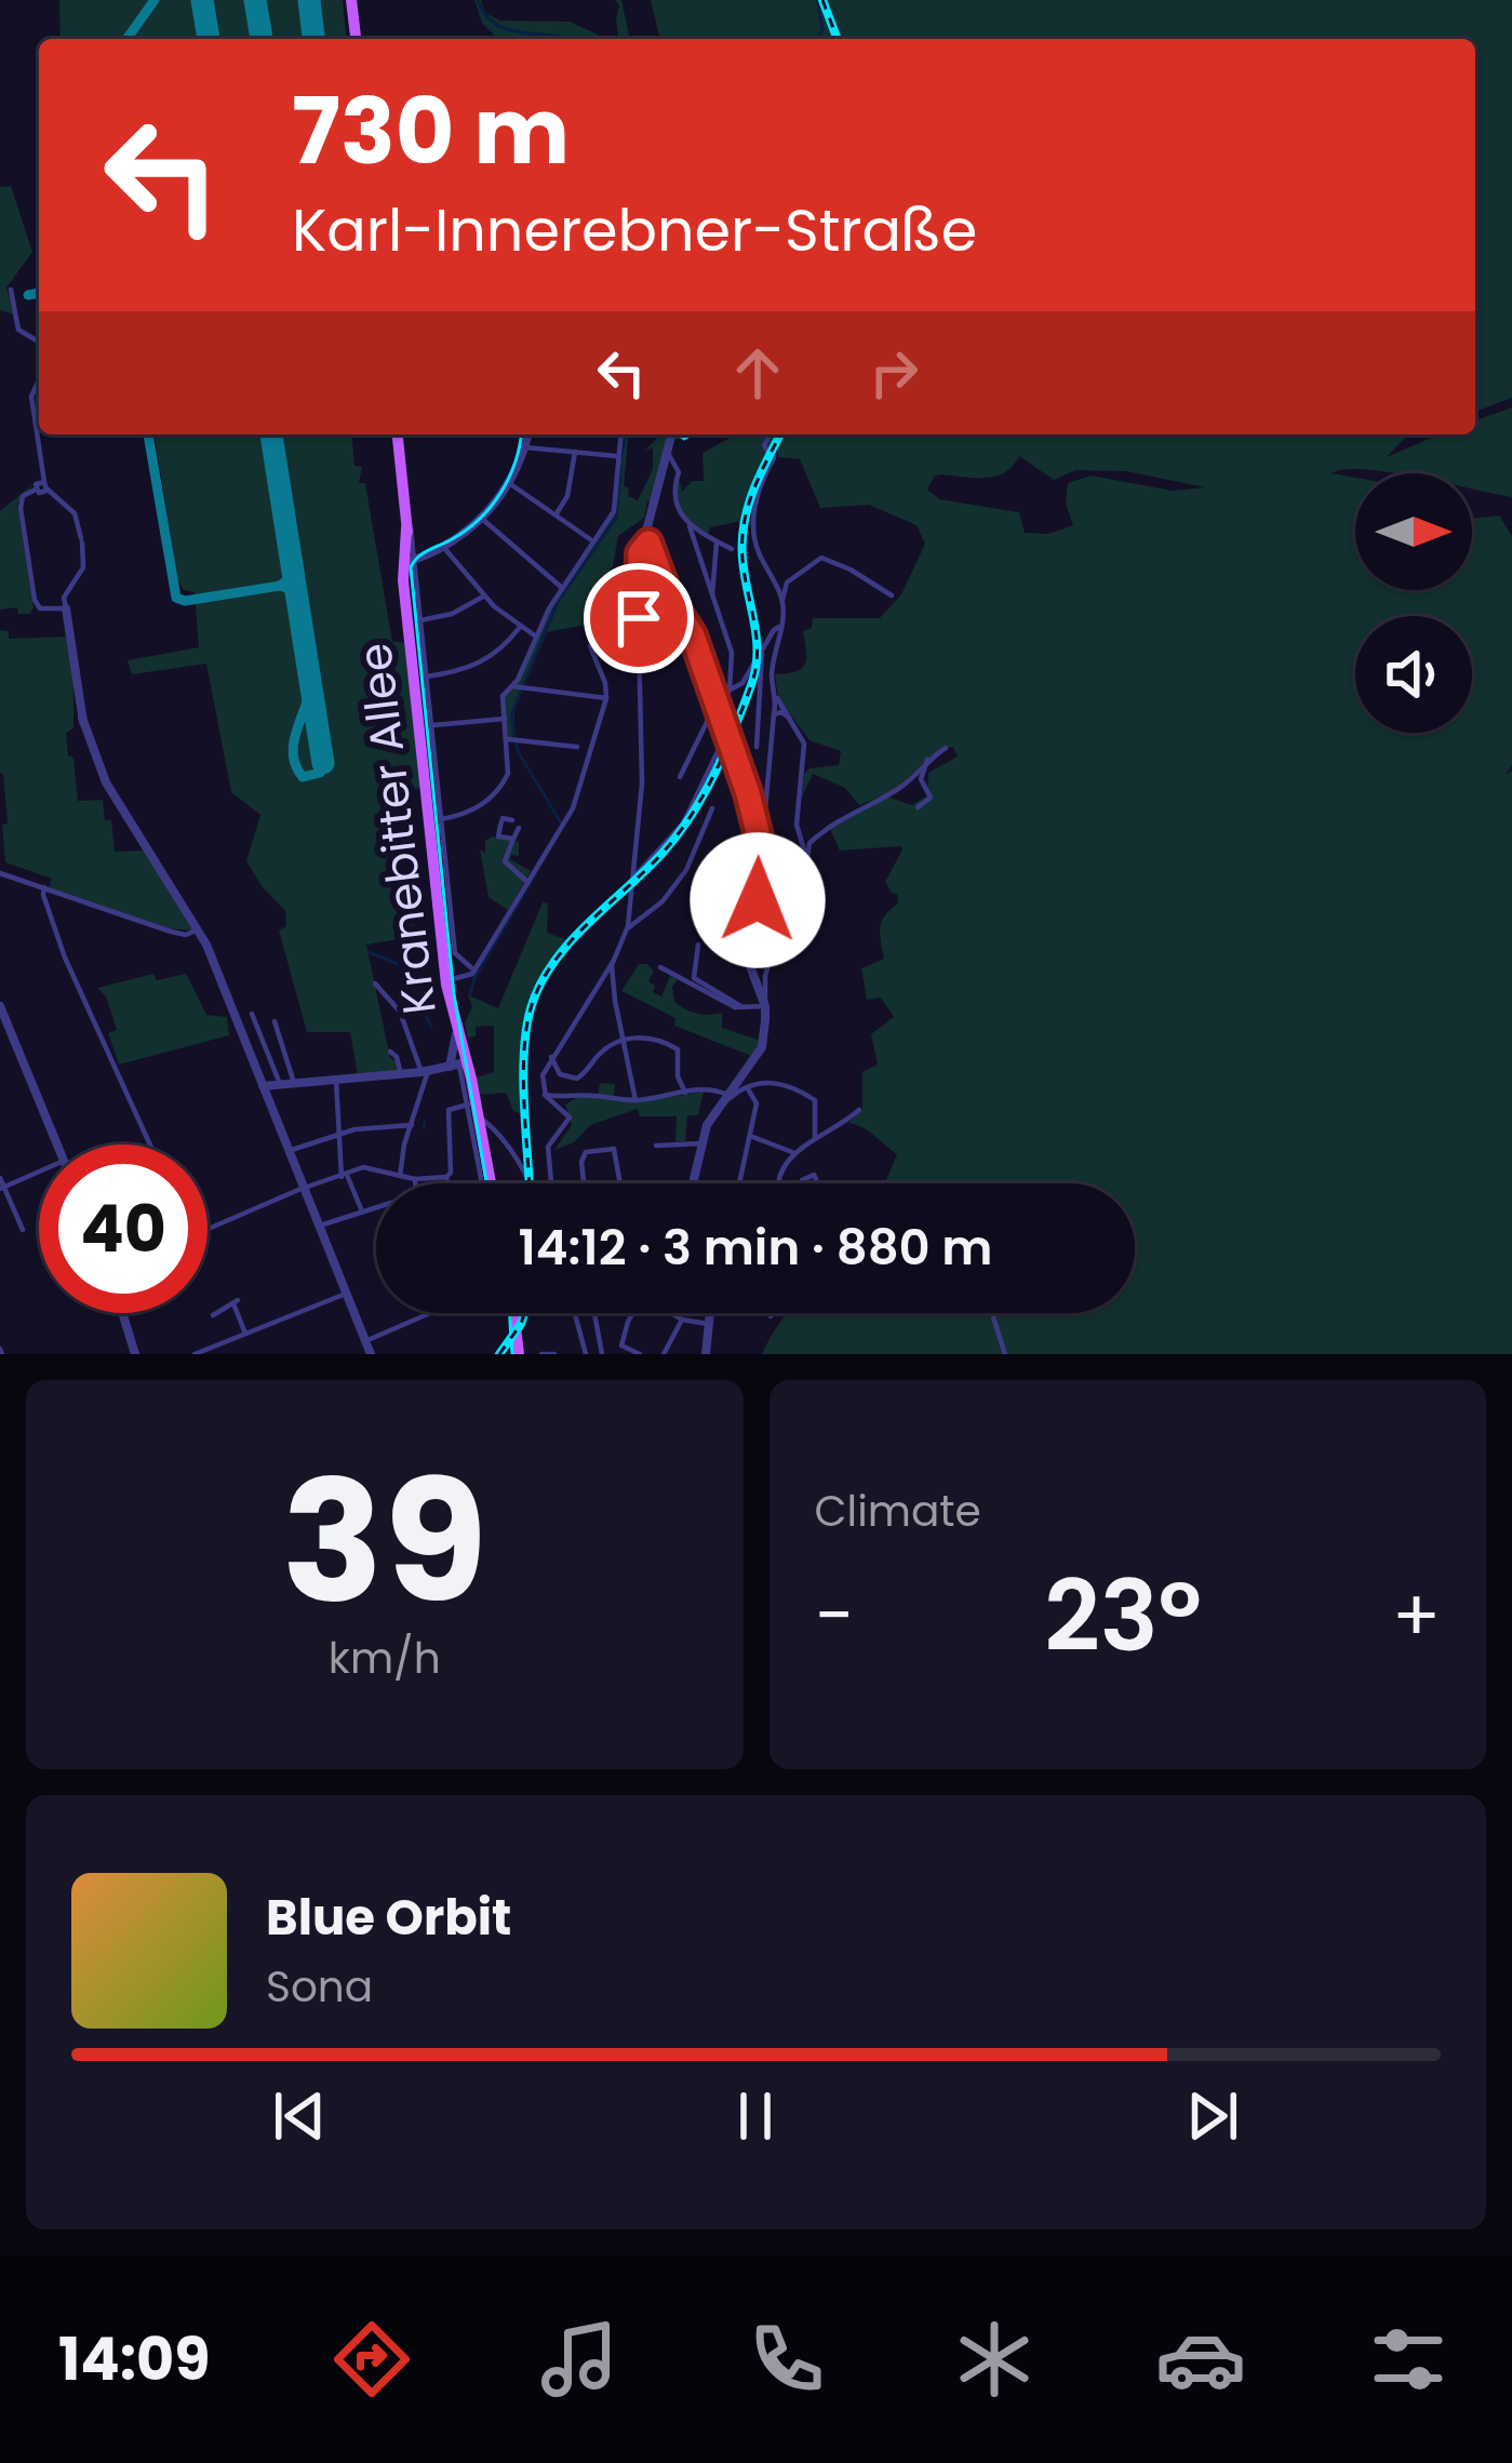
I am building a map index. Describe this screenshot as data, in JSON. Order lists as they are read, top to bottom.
{
  "streets": {
    "main road": ["Kranebitter Allee"]
  },
  "north": "right",
  "page": {
    "turn": ["730 m", "Karl-Innerebner-Straße"],
    "limit": "40",
    "trip": "14:12 · 3 min · 880 m",
    "tile": [
      ["39", "km/h"],
      "Climate"
    ],
    "heat": ["−", "23°", "+"],
    "song": ["Blue Orbit", "Sona"],
    "tabs": "14:09"
  }
}
